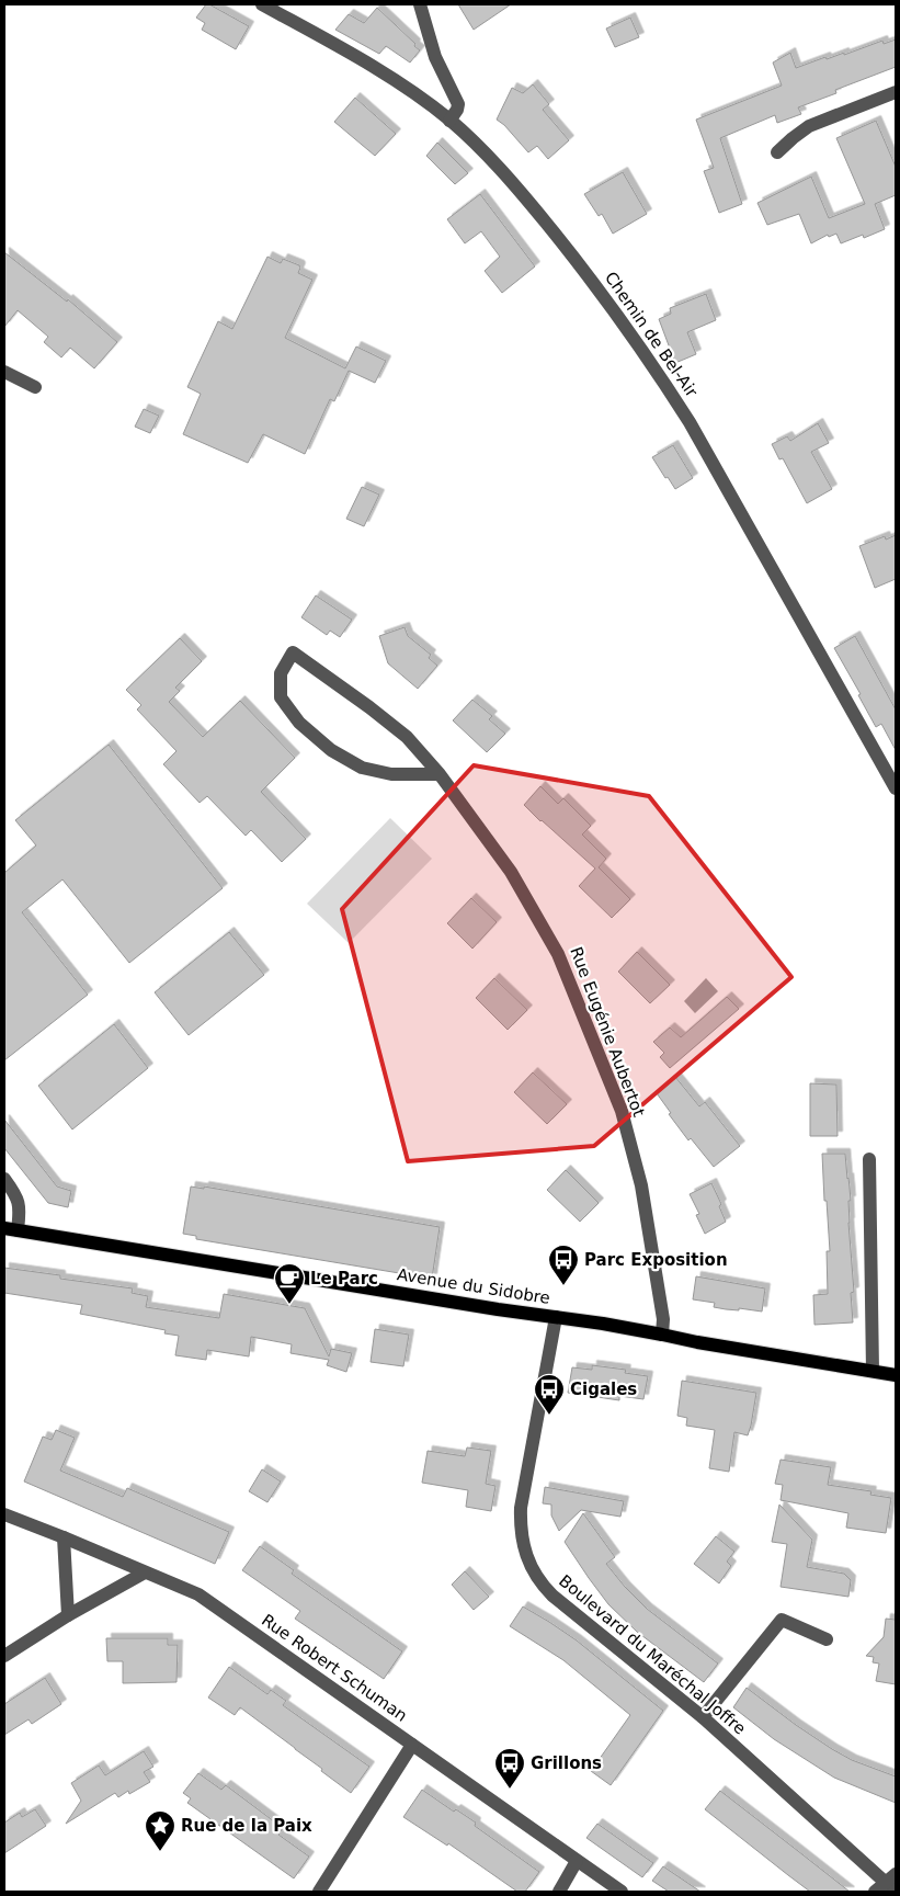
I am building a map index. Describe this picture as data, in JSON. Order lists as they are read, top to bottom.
{
  "streets": {
    "main road": ["Avenue du Sidobre"],
    "street": [
      "Chemin de Bel-Air",
      "Rue Eugénie Aubertot",
      "Boulevard du Maréchal Joffre",
      "Rue Robert Schuman"
    ]
  },
  "crossings": [
    ["Rue Eugénie Aubertot", "Avenue du Sidobre"],
    ["Avenue du Sidobre", "Boulevard du Maréchal Joffre"]
  ],
  "places": {
    "bus stop": ["Parc Exposition", "Cigales", "Grillons"],
    "cafe": ["Le Parc"],
    "place": ["Rue de la Paix"]
  }
}
